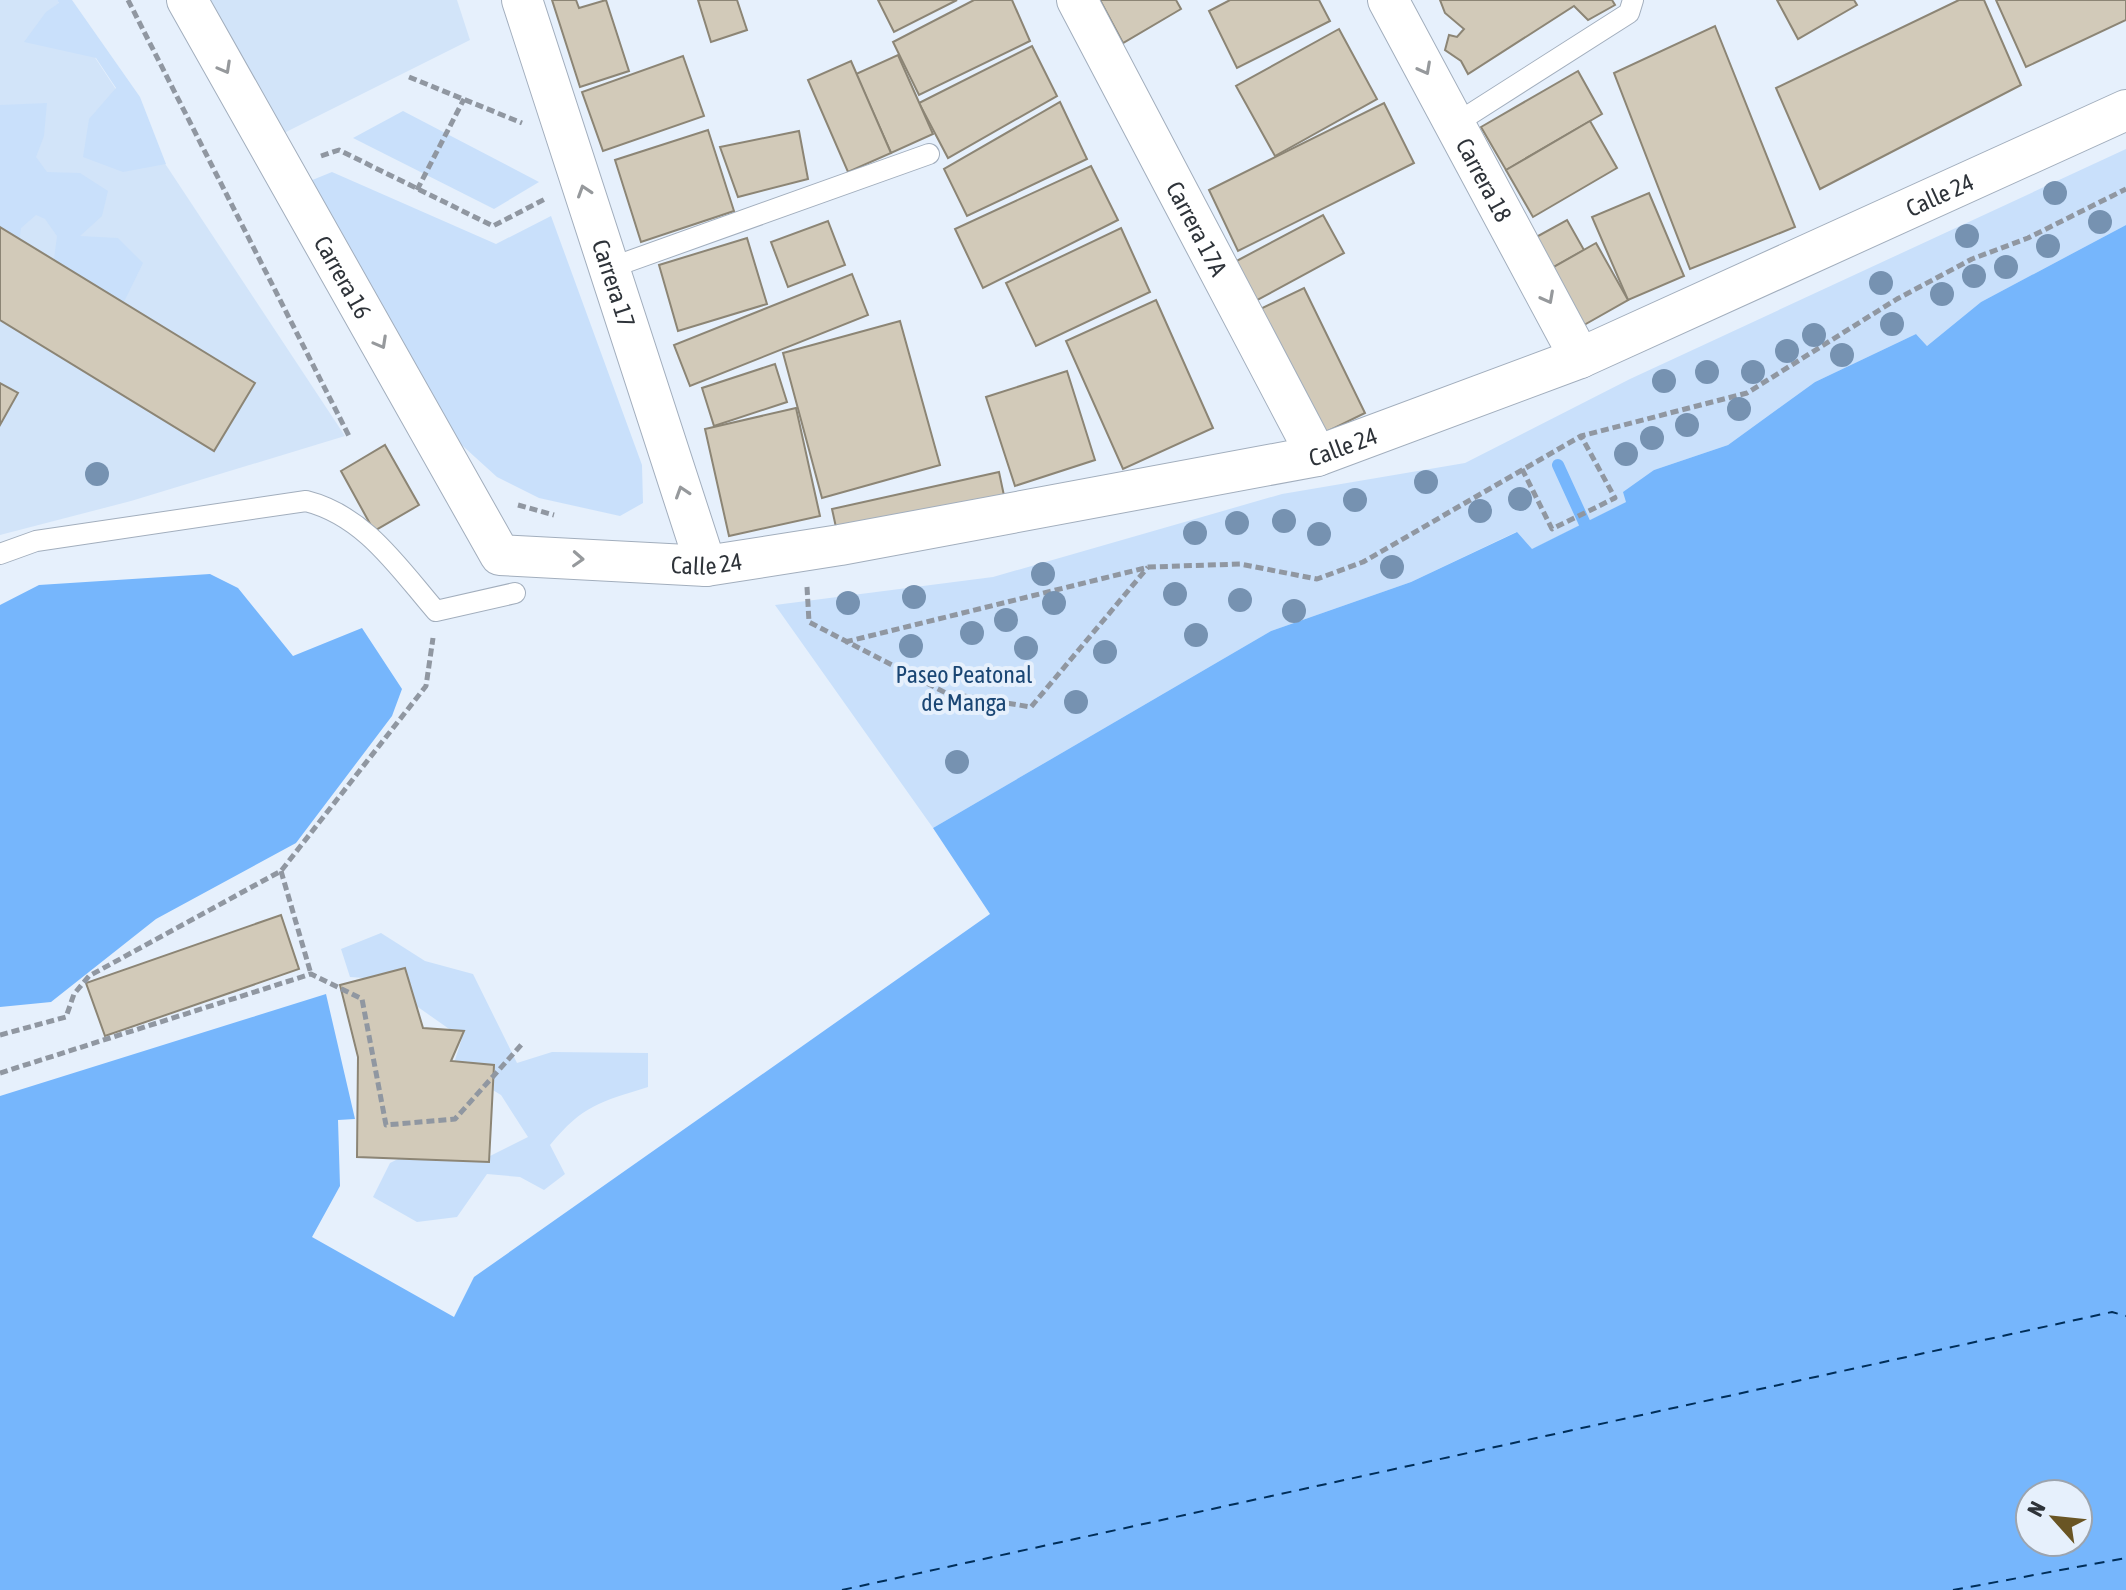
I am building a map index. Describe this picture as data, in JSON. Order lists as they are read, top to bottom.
{
  "streets": {
    "street": [
      "Carrera 18",
      "Calle 24",
      "Carrera 17A",
      "Carrera 16",
      "Carrera 17"
    ]
  },
  "crossings": [
    ["Carrera 18", "Calle 24"],
    ["Calle 24", "Carrera 17A"],
    ["Calle 24", "Carrera 16"],
    ["Calle 24", "Carrera 17"]
  ],
  "one_way": ["Carrera 18", "Carrera 16", "Carrera 17"],
  "parks": ["Paseo Peatonal de Manga"],
  "north": "top left"
}
